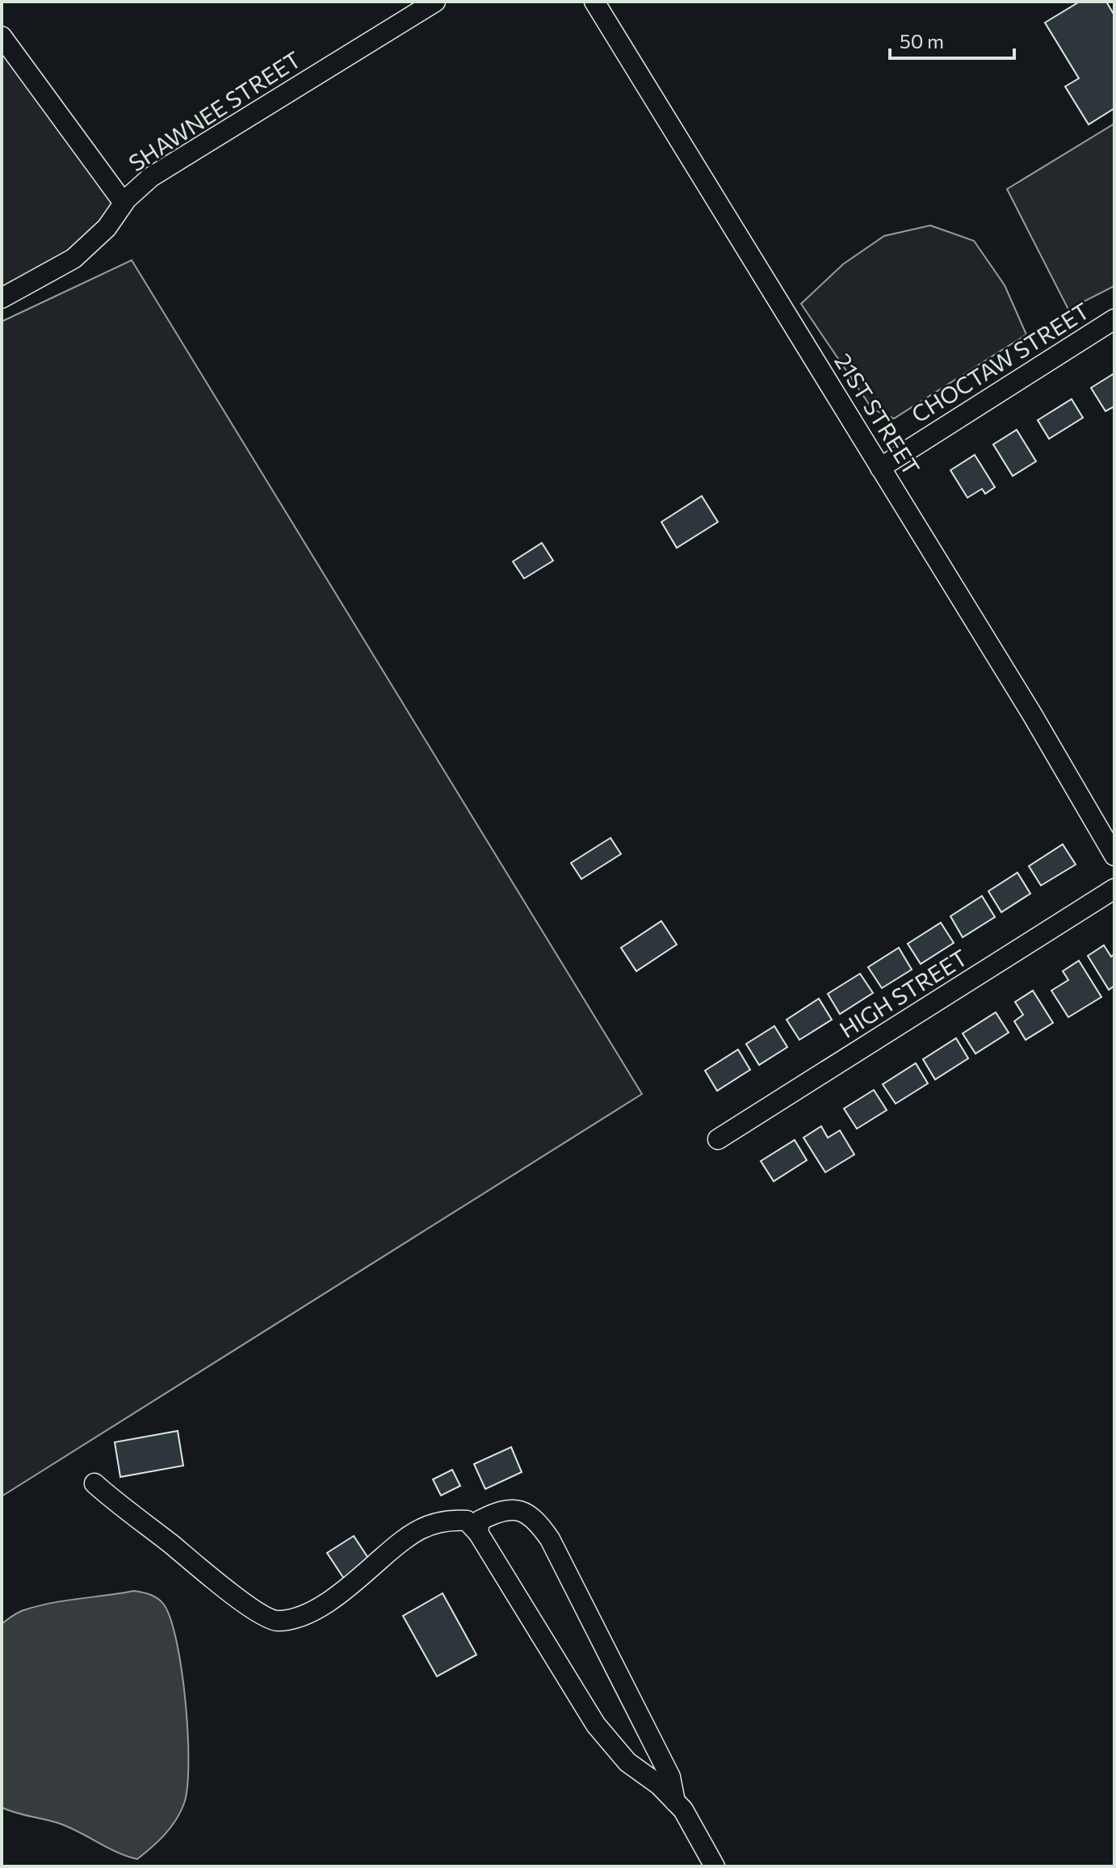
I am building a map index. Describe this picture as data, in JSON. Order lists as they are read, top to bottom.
{
  "streets": {
    "street": [
      "SHAWNEE STREET",
      "CHOCTAW STREET",
      "21ST STREET",
      "HIGH STREET"
    ]
  },
  "crossings": [
    ["CHOCTAW STREET", "21ST STREET"]
  ],
  "scale_bar": "50 m"
}
